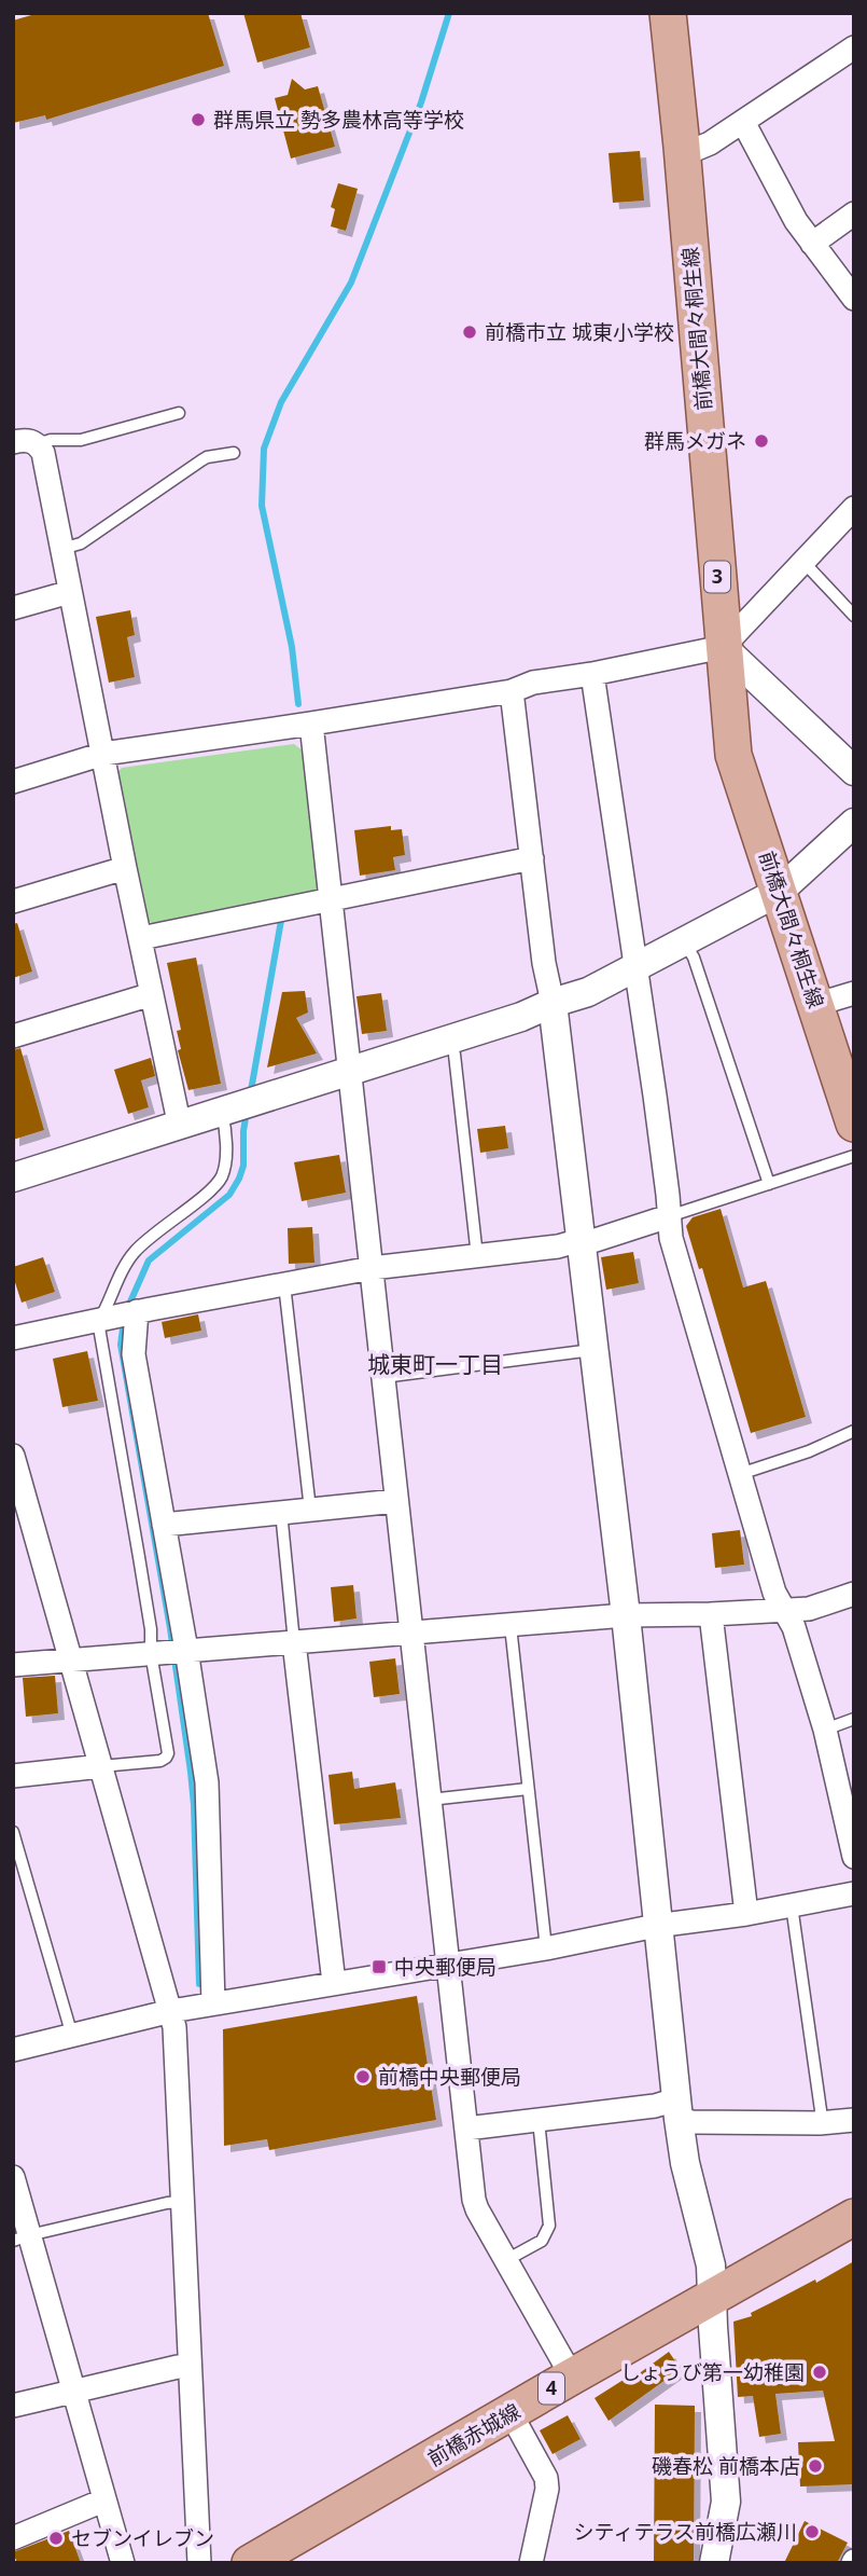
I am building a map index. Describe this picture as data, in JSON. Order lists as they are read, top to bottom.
{
  "streets": {
    "main road": [
      "前橋大間々桐生線",
      "3",
      "4",
      "前橋赤城線"
    ]
  },
  "districts": ["城東町一丁目"],
  "places": {
    "other": [
      "群馬県立 勢多農林高等学校",
      "前橋市立 城東小学校",
      "群馬メガネ",
      "前橋中央郵便局",
      "しょうび第一幼稚園",
      "磯春松 前橋本店",
      "シティテラス前橋広瀬川",
      "セブンイレブン"
    ],
    "transit": ["中央郵便局"]
  }
}
